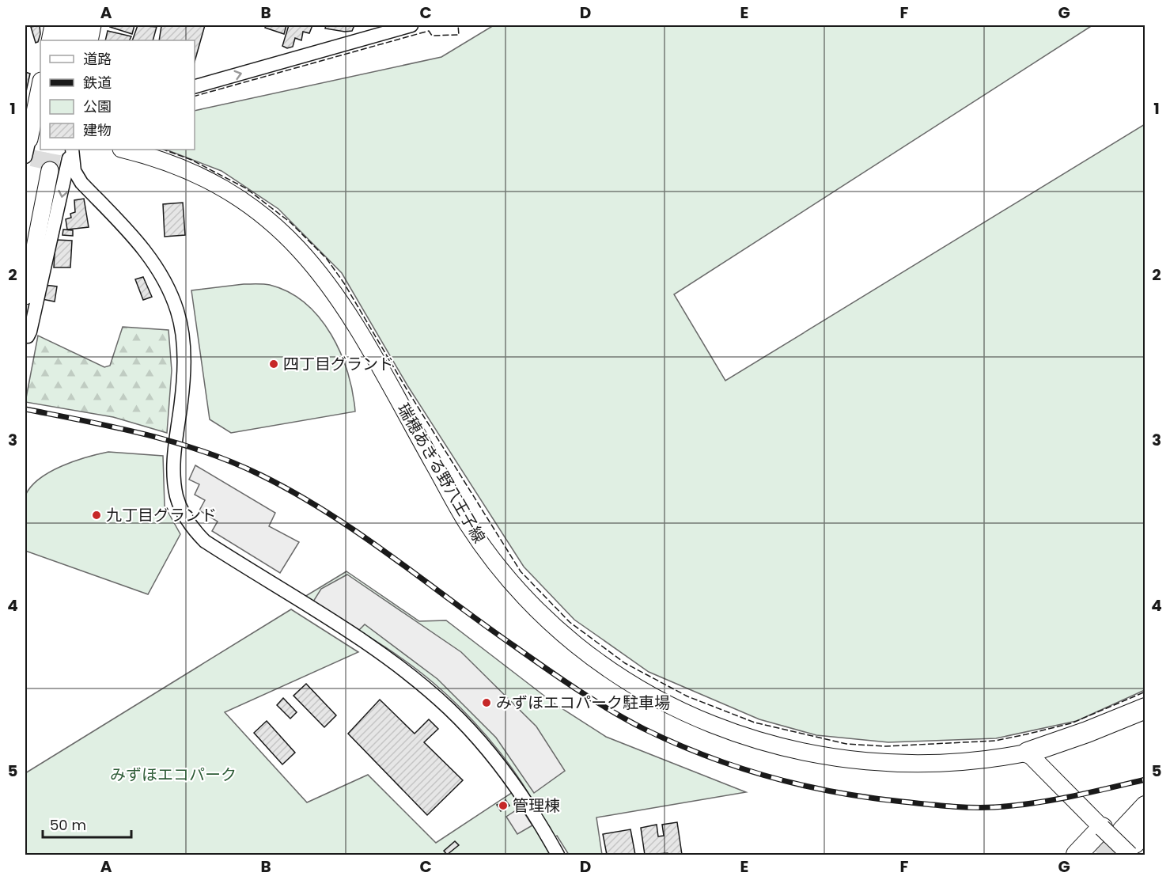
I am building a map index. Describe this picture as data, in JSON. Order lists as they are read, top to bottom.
{
  "streets": {
    "main road": ["瑞穂あきる野八王子線"]
  },
  "parks": ["みずほエコパーク"],
  "places": [
    "四丁目グランド",
    "九丁目グランド",
    "みずほエコパーク駐車場",
    "管理棟"
  ],
  "legend": [
    "道路",
    "鉄道",
    "公園",
    "建物"
  ],
  "scale_bar": "50 m",
  "grid": {
    "columns": [
      "A",
      "B",
      "C",
      "D",
      "E",
      "F",
      "G"
    ],
    "rows": [
      "1",
      "2",
      "3",
      "4",
      "5"
    ]
  }
}
